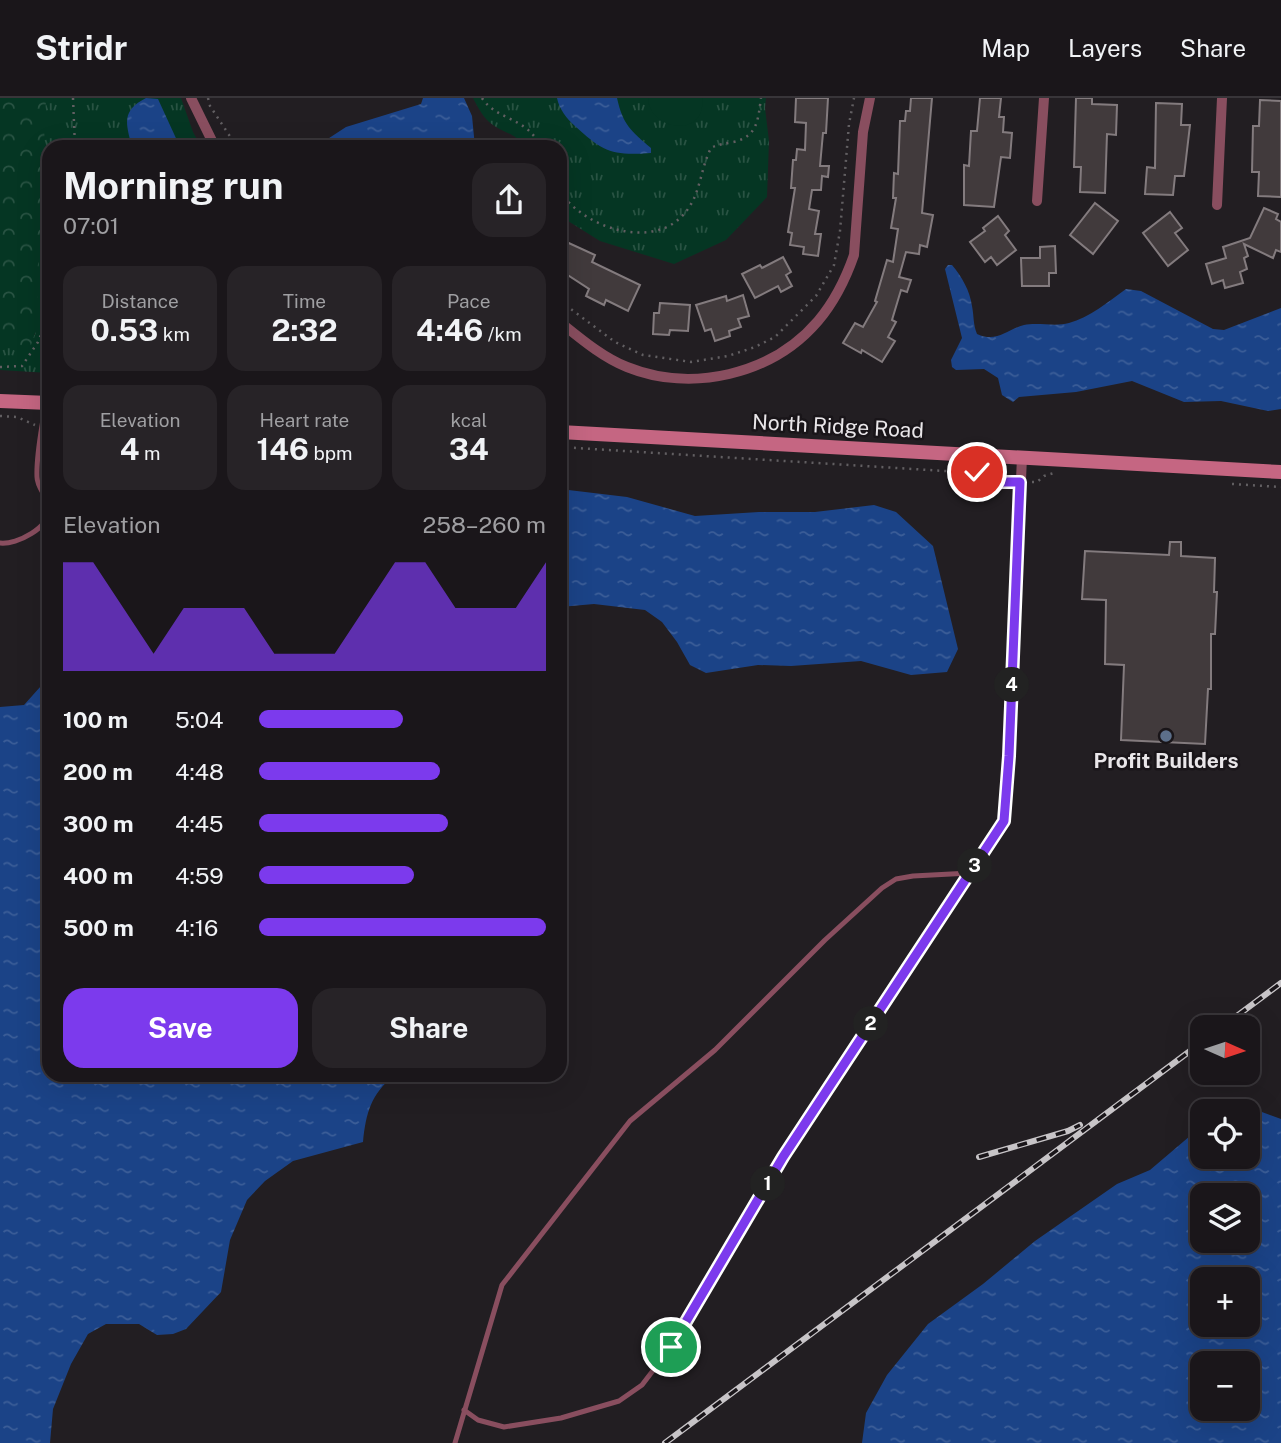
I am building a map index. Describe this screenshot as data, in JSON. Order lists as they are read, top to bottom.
{
  "streets": {
    "main road": ["North Ridge Road"]
  },
  "places": ["Profit Builders"],
  "north": "right",
  "page": {
    "header": "Stridr",
    "nav": ["Map", "Layers", "Share"],
    "heading": ["Morning run", "07:01"],
    "stats": [
      ["Distance", "0.53 km"],
      ["Time", "2:32"],
      ["Pace", "4:46 /km"],
      ["Elevation", "4 m"],
      ["Heart rate", "146 bpm"],
      ["kcal", "34"]
    ],
    "chart": ["Elevation", "258–260 m"],
    "pins": [
      "4",
      "3",
      "2",
      "1"
    ],
    "list": [
      {
        "name": "100 m",
        "note": "5:04"
      },
      {
        "name": "200 m",
        "note": "4:48"
      },
      {
        "name": "300 m",
        "note": "4:45"
      },
      {
        "name": "400 m",
        "note": "4:59"
      },
      {
        "name": "500 m",
        "note": "4:16"
      }
    ],
    "buttons": ["Save", "Share"],
    "map_buttons": ["+", "−"]
  }
}
